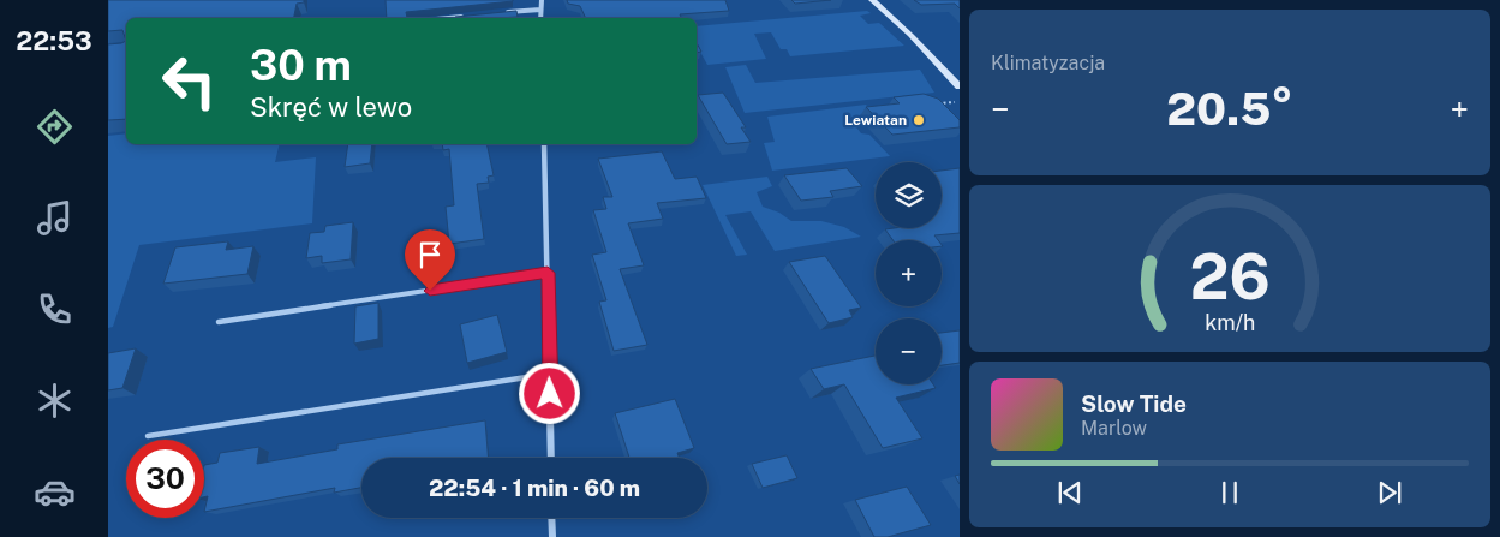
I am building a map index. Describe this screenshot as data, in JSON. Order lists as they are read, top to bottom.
{
  "places": ["Lewiatan"],
  "page": {
    "tabs": "22:53",
    "tile": "Klimatyzacja",
    "turn": ["30 m", "Skręć w lewo"],
    "heat": ["−", "20.5°", "+"],
    "map_buttons": ["+", "−"],
    "song": ["Slow Tide", "Marlow"],
    "limit": "30",
    "trip": "22:54 · 1 min · 60 m",
    "gauge": ["26", "km/h"]
  }
}
